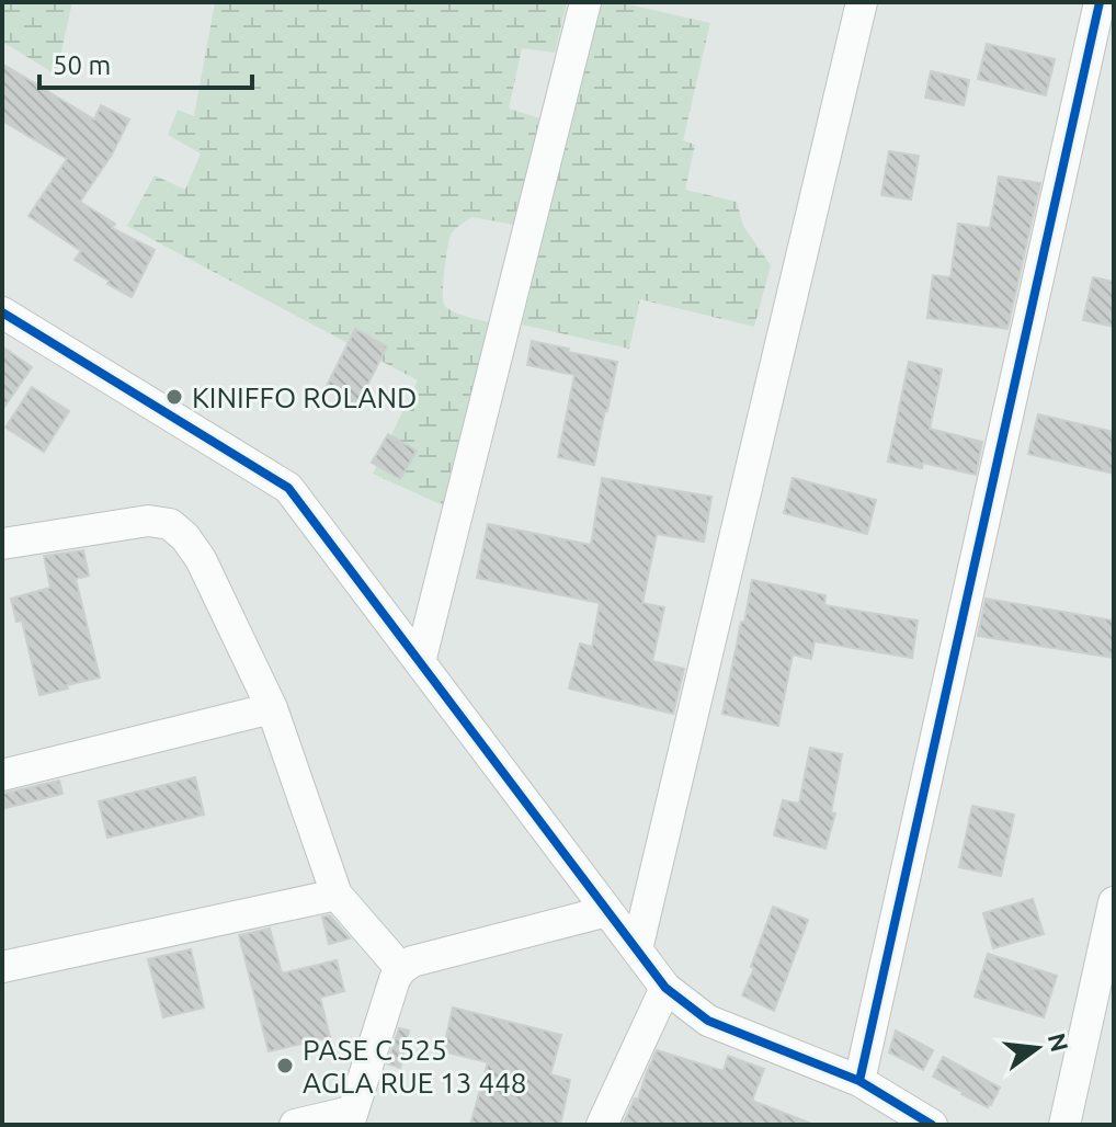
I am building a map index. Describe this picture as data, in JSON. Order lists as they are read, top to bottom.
{
  "places": ["KINIFFO ROLAND", "PASE C 525 AGLA RUE 13 448"],
  "scale_bar": "50 m",
  "north": "right"
}
